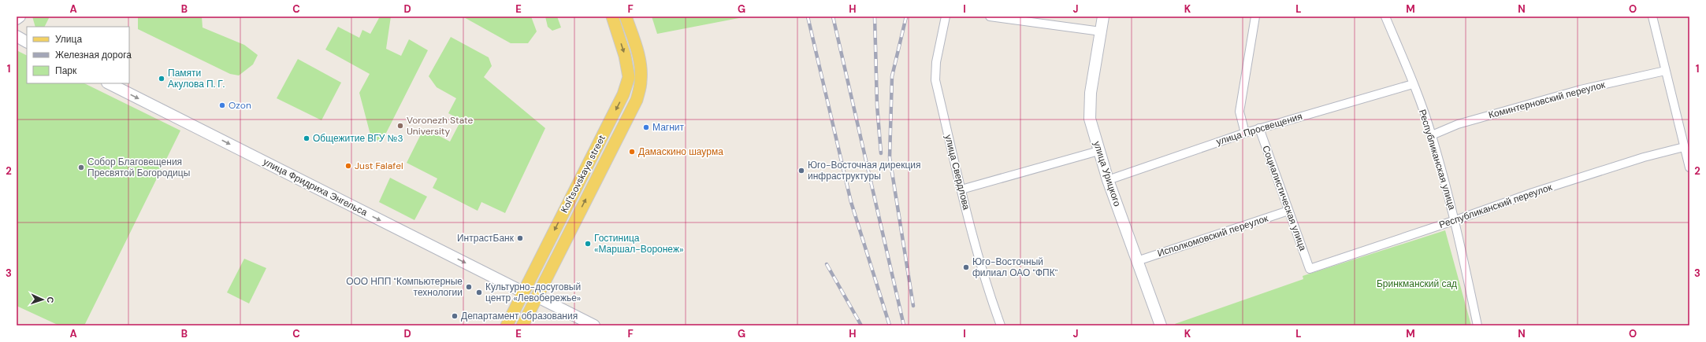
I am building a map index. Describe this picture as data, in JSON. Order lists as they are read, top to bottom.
{
  "streets": {
    "main road": ["Kol'tsovskaya street"],
    "street": [
      "Коминтерновский переулок",
      "улица Просвещения",
      "Республиканская улица",
      "улица Свердлова",
      "улица Урицкого",
      "улица Фридриха Энгельса",
      "Социалистическая улица",
      "Республиканский переулок",
      "Исполкомовский переулок"
    ]
  },
  "crossings": [
    ["Коминтерновский переулок", "Республиканская улица"],
    ["улица Просвещения", "Республиканская улица"],
    ["улица Просвещения", "улица Урицкого"],
    ["улица Просвещения", "Социалистическая улица"],
    ["Республиканская улица", "Республиканский переулок"],
    ["Kol'tsovskaya street", "улица Фридриха Энгельса"],
    ["улица Урицкого", "Исполкомовский переулок"],
    ["Социалистическая улица", "Республиканский переулок"],
    ["Социалистическая улица", "Исполкомовский переулок"]
  ],
  "one_way": ["улица Фридриха Энгельса"],
  "parks": ["Бринкманский сад"],
  "places": [
    "Памяти Акулова П. Г.",
    "Ozon",
    "Voronezh State University",
    "Магнит",
    "Общежитие ВГУ №3",
    "Дамаскино шаурма",
    "Just Falafel",
    "Собор Благовещения Пресвятой Богородицы",
    "Юго-Восточная дирекция инфраструктуры",
    "ИнтрастБанк",
    "Гостиница «Маршал-Воронеж»",
    "Юго-Восточный филиал ОАО \"ФПК\"",
    "ООО НПП \"Компьютерные технологии",
    "Культурно-досуговый центр «Левобережье»",
    "Департамент образования"
  ],
  "legend": ["Улица", "Железная дорога", "Парк"],
  "north": "right",
  "grid": {
    "columns": [
      "A",
      "B",
      "C",
      "D",
      "E",
      "F",
      "G",
      "H",
      "I",
      "J",
      "K",
      "L",
      "M",
      "N",
      "O"
    ],
    "rows": ["1", "2", "3"]
  }
}
